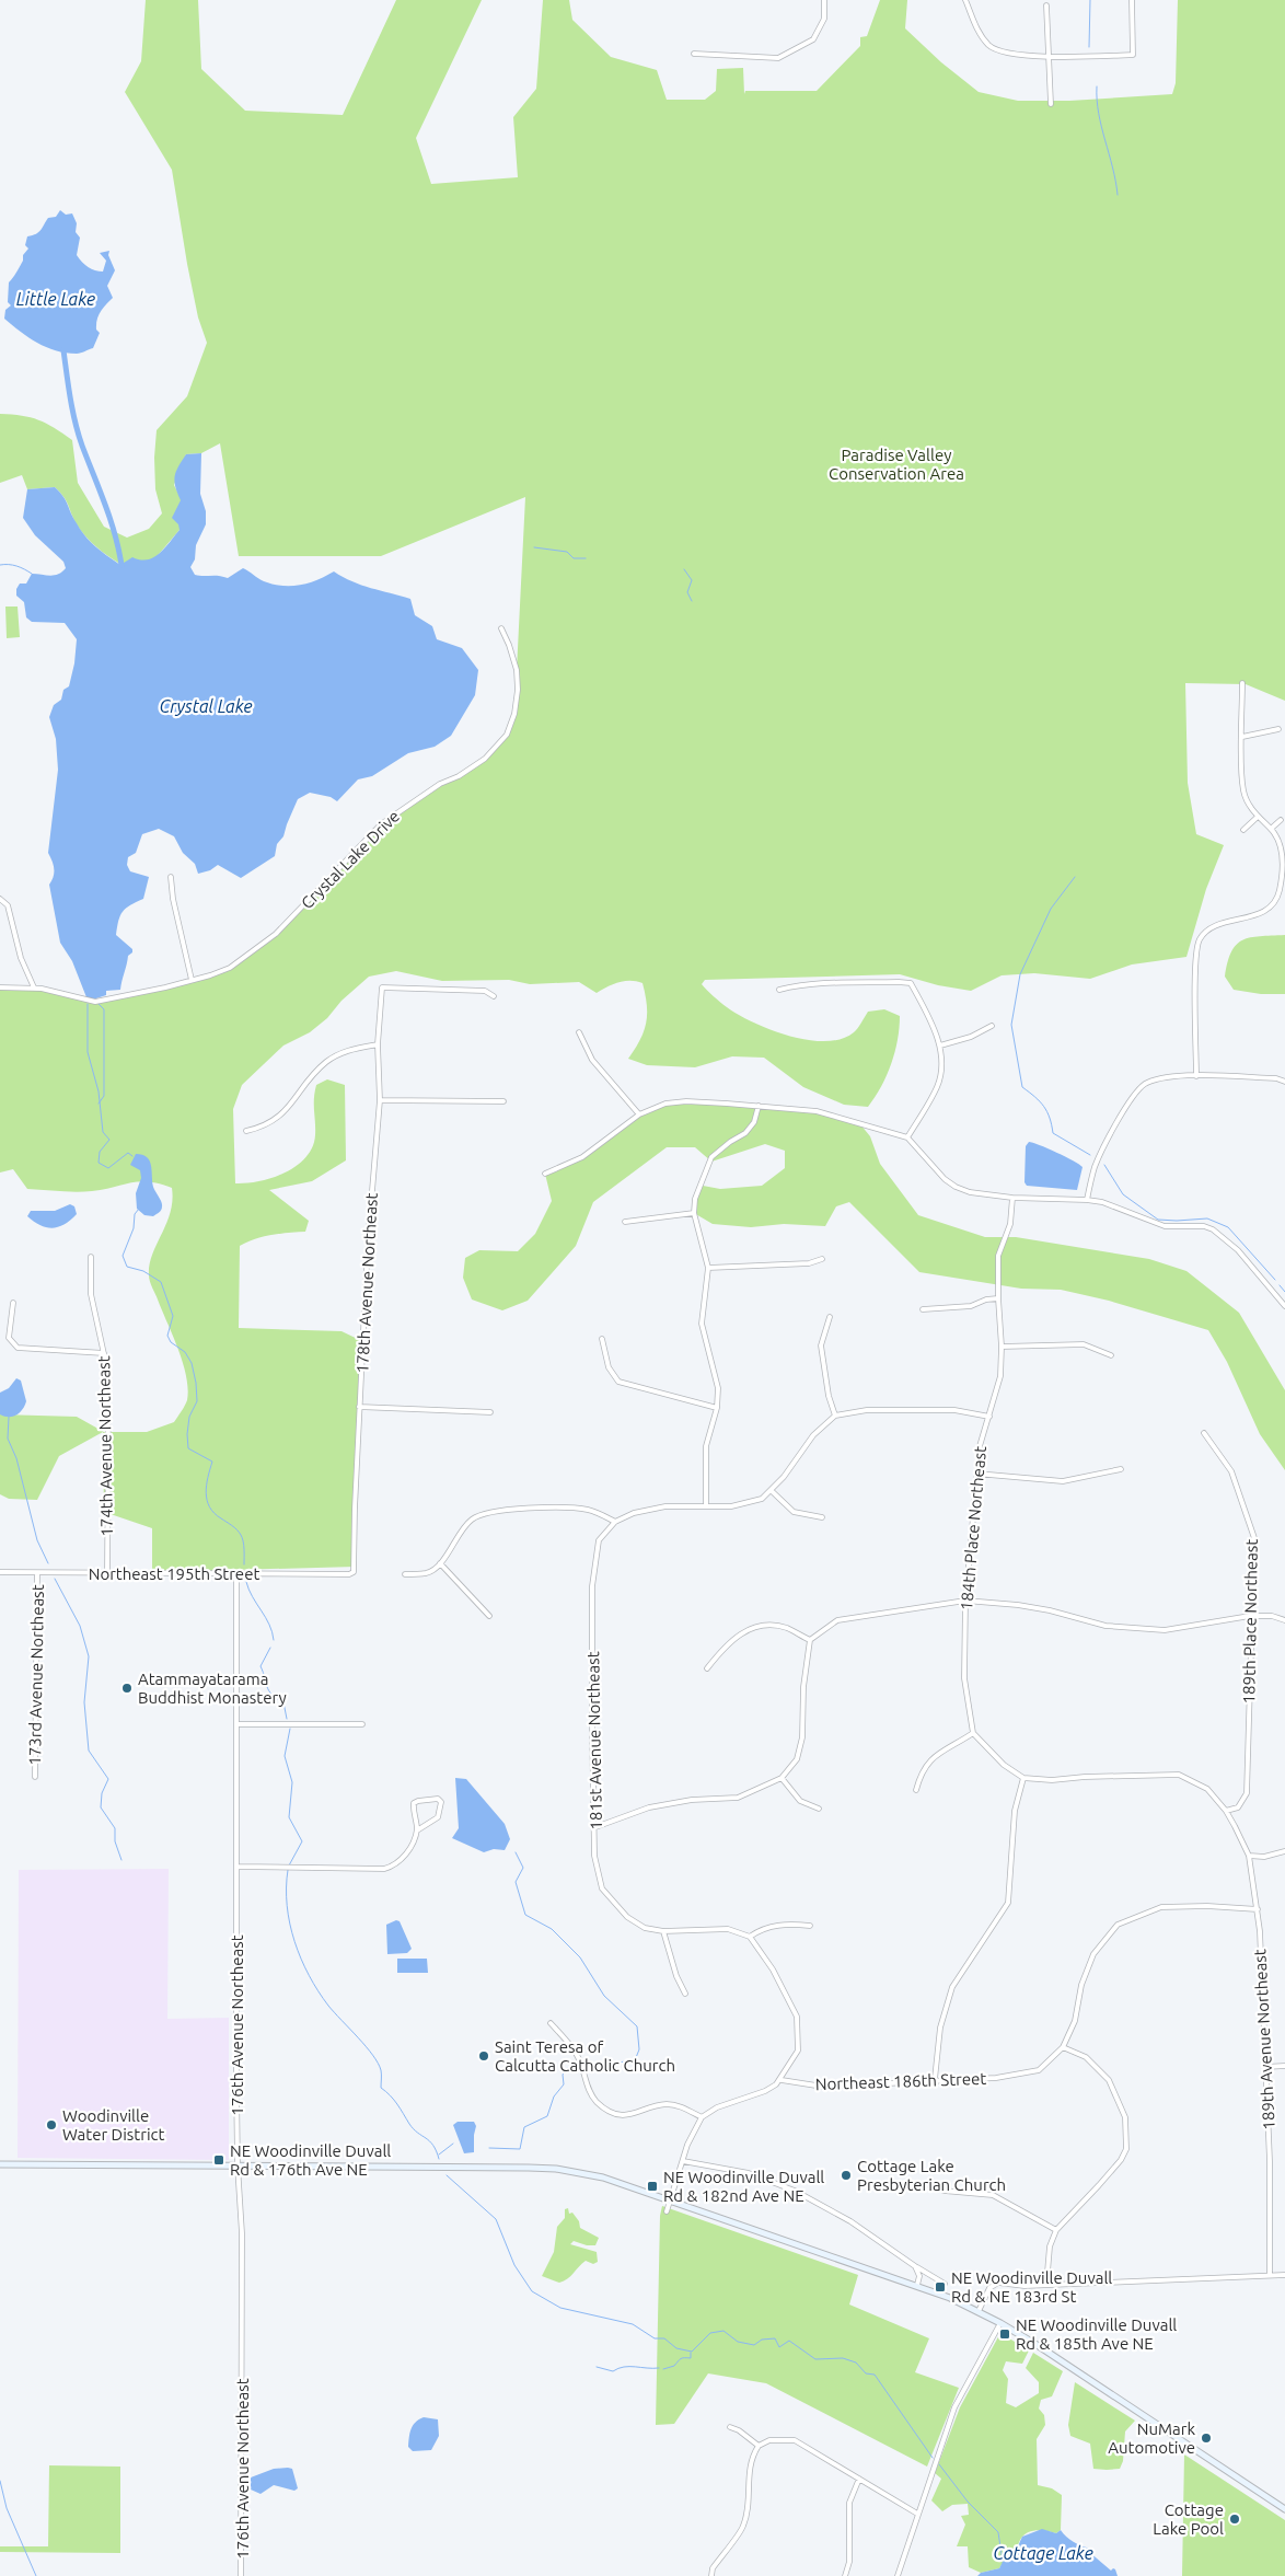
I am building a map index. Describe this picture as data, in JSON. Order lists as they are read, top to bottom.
{
  "streets": {
    "street": [
      "Crystal Lake Drive",
      "178th Avenue Northeast",
      "174th Avenue Northeast",
      "184th Place Northeast",
      "Northeast 195th Street",
      "189th Place Northeast",
      "173rd Avenue Northeast",
      "181st Avenue Northeast",
      "176th Avenue Northeast",
      "189th Avenue Northeast",
      "Northeast 186th Street"
    ]
  },
  "crossings": [
    ["178th Avenue Northeast", "Northeast 195th Street"],
    ["174th Avenue Northeast", "Northeast 195th Street"],
    ["Northeast 195th Street", "173rd Avenue Northeast"],
    ["Northeast 195th Street", "176th Avenue Northeast"],
    ["189th Place Northeast", "189th Avenue Northeast"]
  ],
  "water": ["Little Lake", "Crystal Lake", "Cottage Lake"],
  "parks": ["Paradise Valley Conservation Area"],
  "places": {
    "other": [
      "Atammayatarama Buddhist Monastery",
      "Saint Teresa of Calcutta Catholic Church",
      "Woodinville Water District",
      "Cottage Lake Presbyterian Church",
      "NuMark Automotive",
      "Cottage Lake Pool"
    ],
    "transit": [
      "NE Woodinville Duvall Rd & 176th Ave NE",
      "NE Woodinville Duvall Rd & 182nd Ave NE",
      "NE Woodinville Duvall Rd & NE 183rd St",
      "NE Woodinville Duvall Rd & 185th Ave NE"
    ]
  }
}
